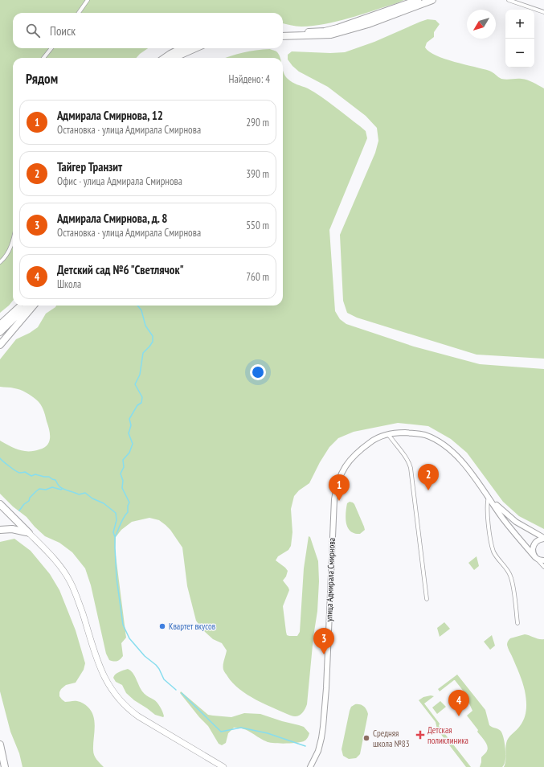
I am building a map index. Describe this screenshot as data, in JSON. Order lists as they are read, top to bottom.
{
  "streets": {
    "street": ["улица Адмирала Смирнова"]
  },
  "places": {
    "other": ["Квартет вкусов", "Средняя школа №83"],
    "health": ["Детская поликлиника"]
  },
  "north": "bottom left",
  "page": {
    "map_buttons": ["+", "−"],
    "search": "Поиск",
    "heading": ["Рядом", "Найдено: 4"],
    "list": [
      {
        "mark": "1",
        "name": "Адмирала Смирнова, 12",
        "note": "Остановка · улица Адмирала Смирнова",
        "value": "290 m"
      },
      {
        "mark": "2",
        "name": "Тайгер Транзит",
        "note": "Офис · улица Адмирала Смирнова",
        "value": "390 m"
      },
      {
        "mark": "3",
        "name": "Адмирала Смирнова, д. 8",
        "note": "Остановка · улица Адмирала Смирнова",
        "value": "550 m"
      },
      {
        "mark": "4",
        "name": "Детский сад №6 \"Светлячок\"",
        "note": "Школа",
        "value": "760 m"
      }
    ],
    "pins": [
      "2",
      "1",
      "3",
      "4"
    ]
  }
}
